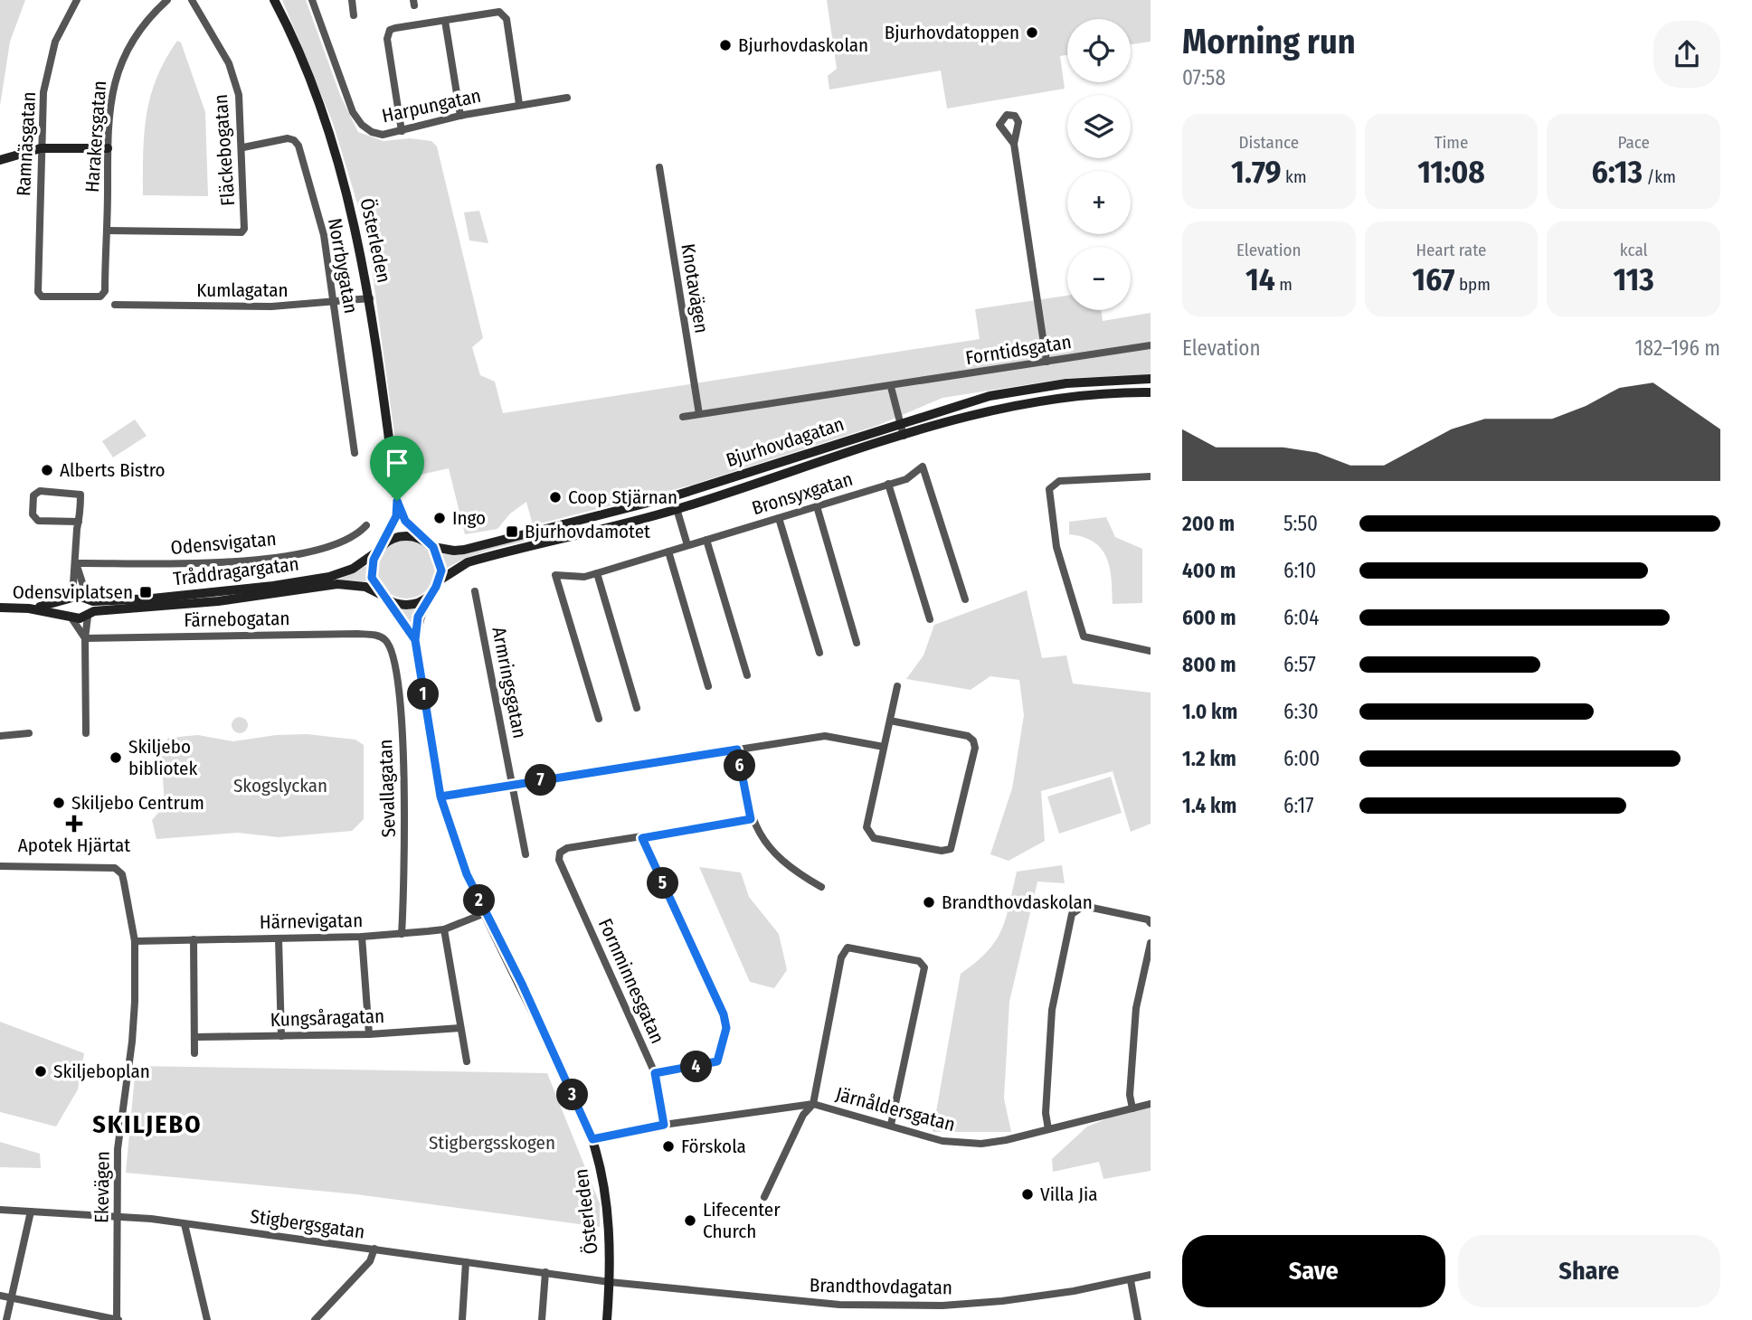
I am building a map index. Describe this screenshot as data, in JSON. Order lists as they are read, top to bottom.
{
  "streets": {
    "main road": ["Österleden", "Bjurhovdagatan", "Tråddragargatan"],
    "street": [
      "Harpungatan",
      "Harakersgatan",
      "Ramnäsgatan",
      "Fläckebogatan",
      "Norrbygatan",
      "Knotavägen",
      "Kumlagatan",
      "Forntidsgatan",
      "Bronsyxgatan",
      "Odensvigatan",
      "Färnebogatan",
      "Armringsgatan",
      "Sevallagatan",
      "Härnevigatan",
      "Fornminnesgatan",
      "Kungsåragatan",
      "Järnåldersgatan",
      "Ekevägen",
      "Stigbergsgatan",
      "Brandthovdagatan"
    ]
  },
  "crossings": [
    ["Harakersgatan", "Ramnäsgatan"],
    ["Harakersgatan", "Fläckebogatan"],
    ["Fläckebogatan", "Norrbygatan"],
    ["Österleden", "Kumlagatan"],
    ["Österleden", "Bjurhovdagatan"],
    ["Österleden", "Tråddragargatan"],
    ["Österleden", "Härnevigatan"],
    ["Österleden", "Järnåldersgatan"],
    ["Österleden", "Stigbergsgatan"],
    ["Österleden", "Brandthovdagatan"],
    ["Norrbygatan", "Kumlagatan"],
    ["Knotavägen", "Forntidsgatan"],
    ["Bjurhovdagatan", "Tråddragargatan"],
    ["Färnebogatan", "Sevallagatan"],
    ["Sevallagatan", "Härnevigatan"],
    ["Härnevigatan", "Ekevägen"],
    ["Fornminnesgatan", "Järnåldersgatan"],
    ["Ekevägen", "Stigbergsgatan"],
    ["Stigbergsgatan", "Brandthovdagatan"]
  ],
  "districts": ["SKILJEBO"],
  "parks": ["Skogslyckan", "Stigbergsskogen"],
  "places": {
    "other": [
      "Bjurhovdatoppen",
      "Bjurhovdaskolan",
      "Alberts Bistro",
      "Coop Stjärnan",
      "Ingo",
      "Skiljebo bibliotek",
      "Skiljebo Centrum",
      "Brandthovdaskolan",
      "Skiljeboplan",
      "Förskola",
      "Villa Jia",
      "Lifecenter Church"
    ],
    "transit": ["Bjurhovdamotet", "Odensviplatsen"],
    "health": ["Apotek Hjärtat"]
  },
  "page": {
    "heading": ["Morning run", "07:58"],
    "map_buttons": ["+", "−"],
    "stats": [
      ["Distance", "1.79 km"],
      ["Time", "11:08"],
      ["Pace", "6:13 /km"],
      ["Elevation", "14 m"],
      ["Heart rate", "167 bpm"],
      ["kcal", "113"]
    ],
    "chart": ["Elevation", "182–196 m"],
    "list": [
      {
        "name": "200 m",
        "note": "5:50"
      },
      {
        "name": "400 m",
        "note": "6:10"
      },
      {
        "name": "600 m",
        "note": "6:04"
      },
      {
        "name": "800 m",
        "note": "6:57"
      },
      {
        "name": "1.0 km",
        "note": "6:30"
      },
      {
        "name": "1.2 km",
        "note": "6:00"
      },
      {
        "name": "1.4 km",
        "note": "6:17"
      }
    ],
    "pins": [
      "1",
      "6",
      "7",
      "5",
      "2",
      "4",
      "3"
    ],
    "buttons": ["Save", "Share"]
  }
}
